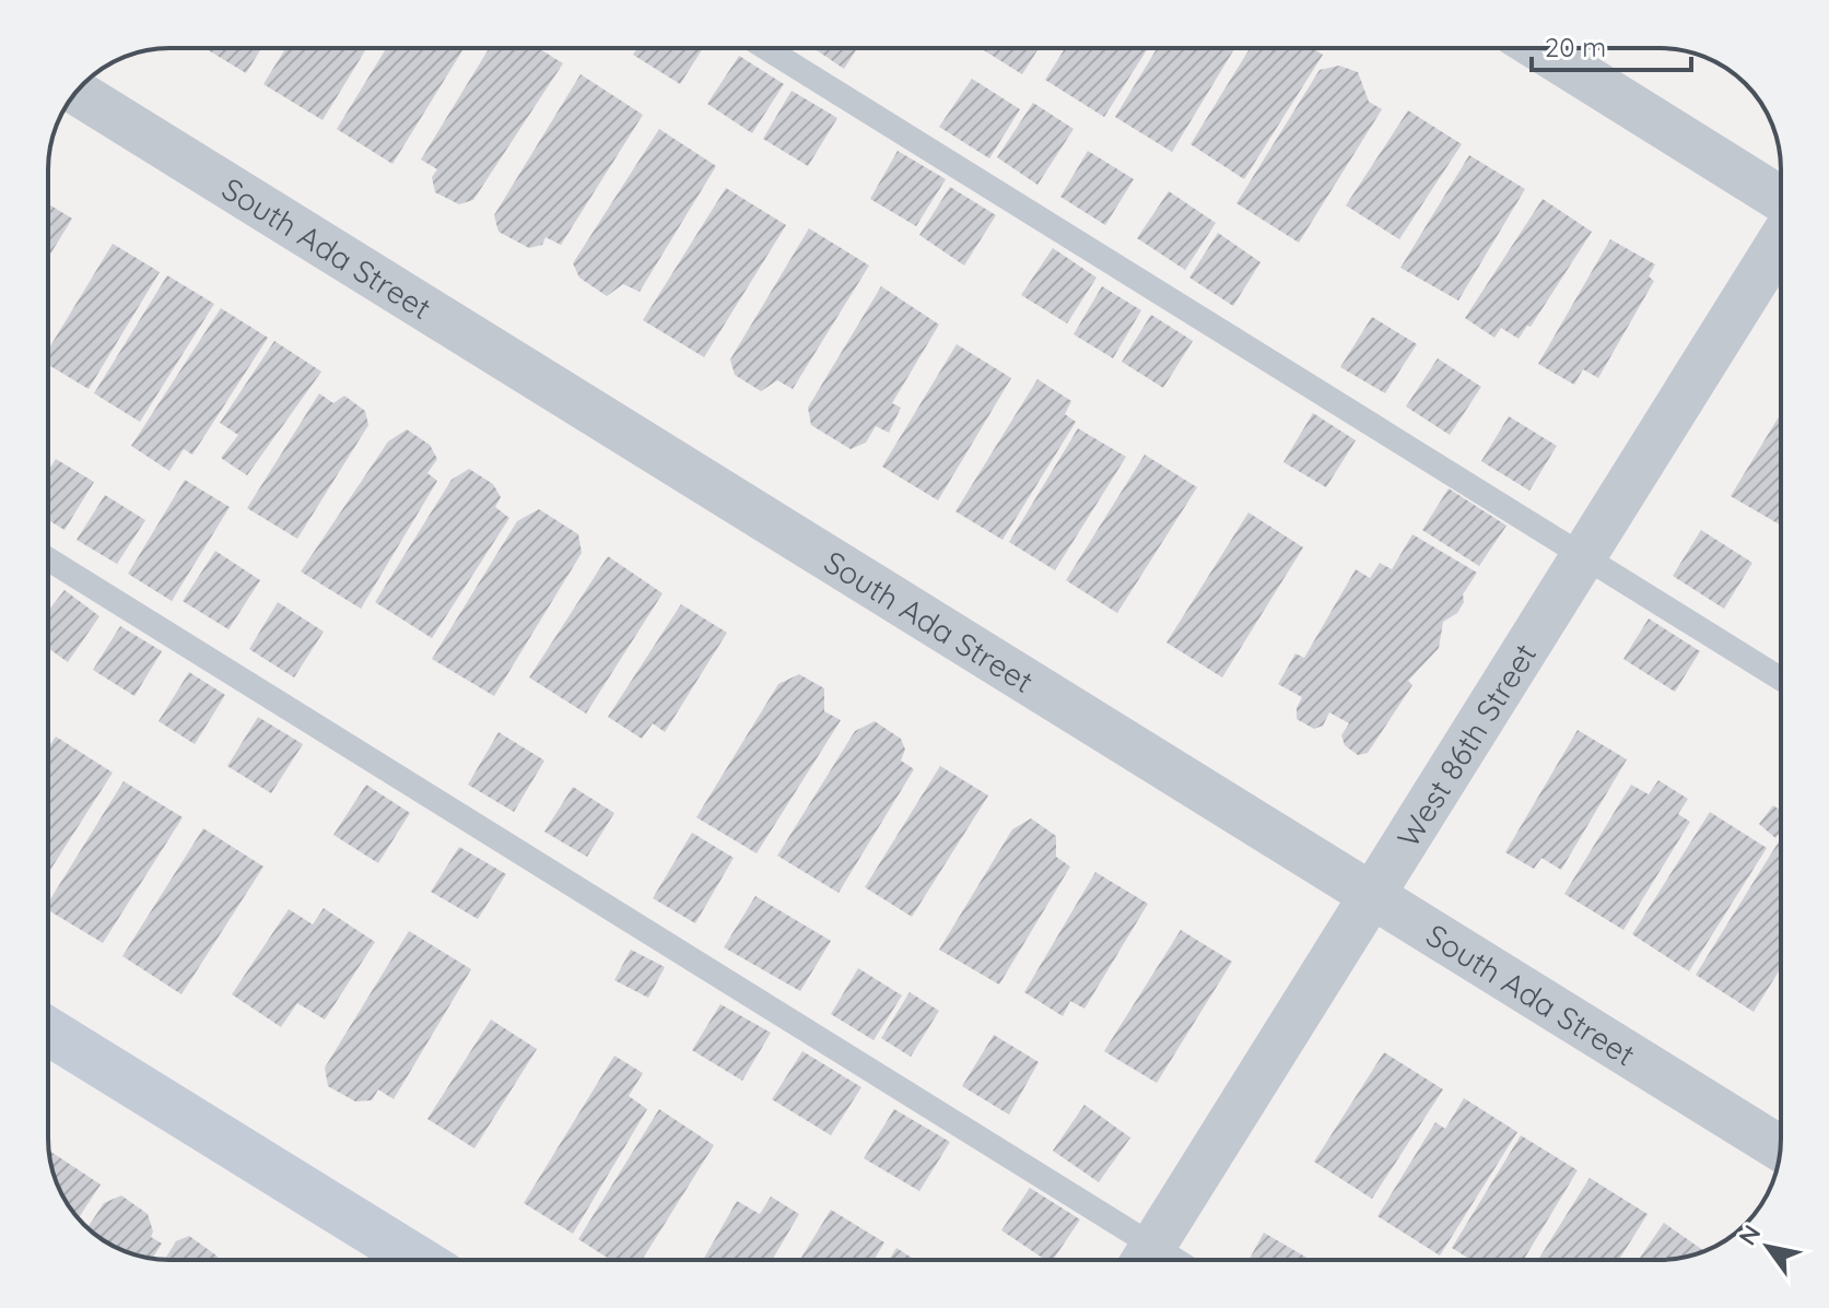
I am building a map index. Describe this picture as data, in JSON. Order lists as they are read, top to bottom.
{
  "streets": {
    "street": ["South Ada Street", "West 86th Street"]
  },
  "crossings": [
    ["South Ada Street", "West 86th Street"]
  ],
  "scale_bar": "20 m",
  "north": "top left"
}
